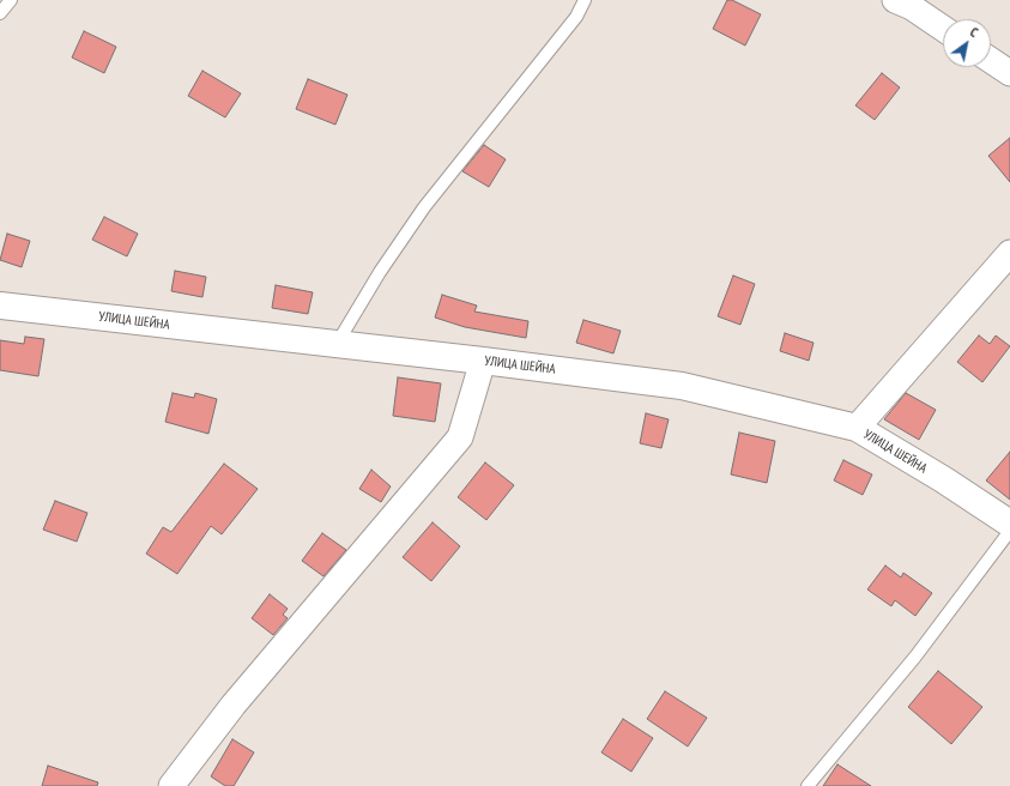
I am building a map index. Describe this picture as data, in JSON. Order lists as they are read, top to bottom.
{
  "streets": {
    "street": ["УЛИЦА ШЕЙНА"]
  },
  "north": "top right"
}
